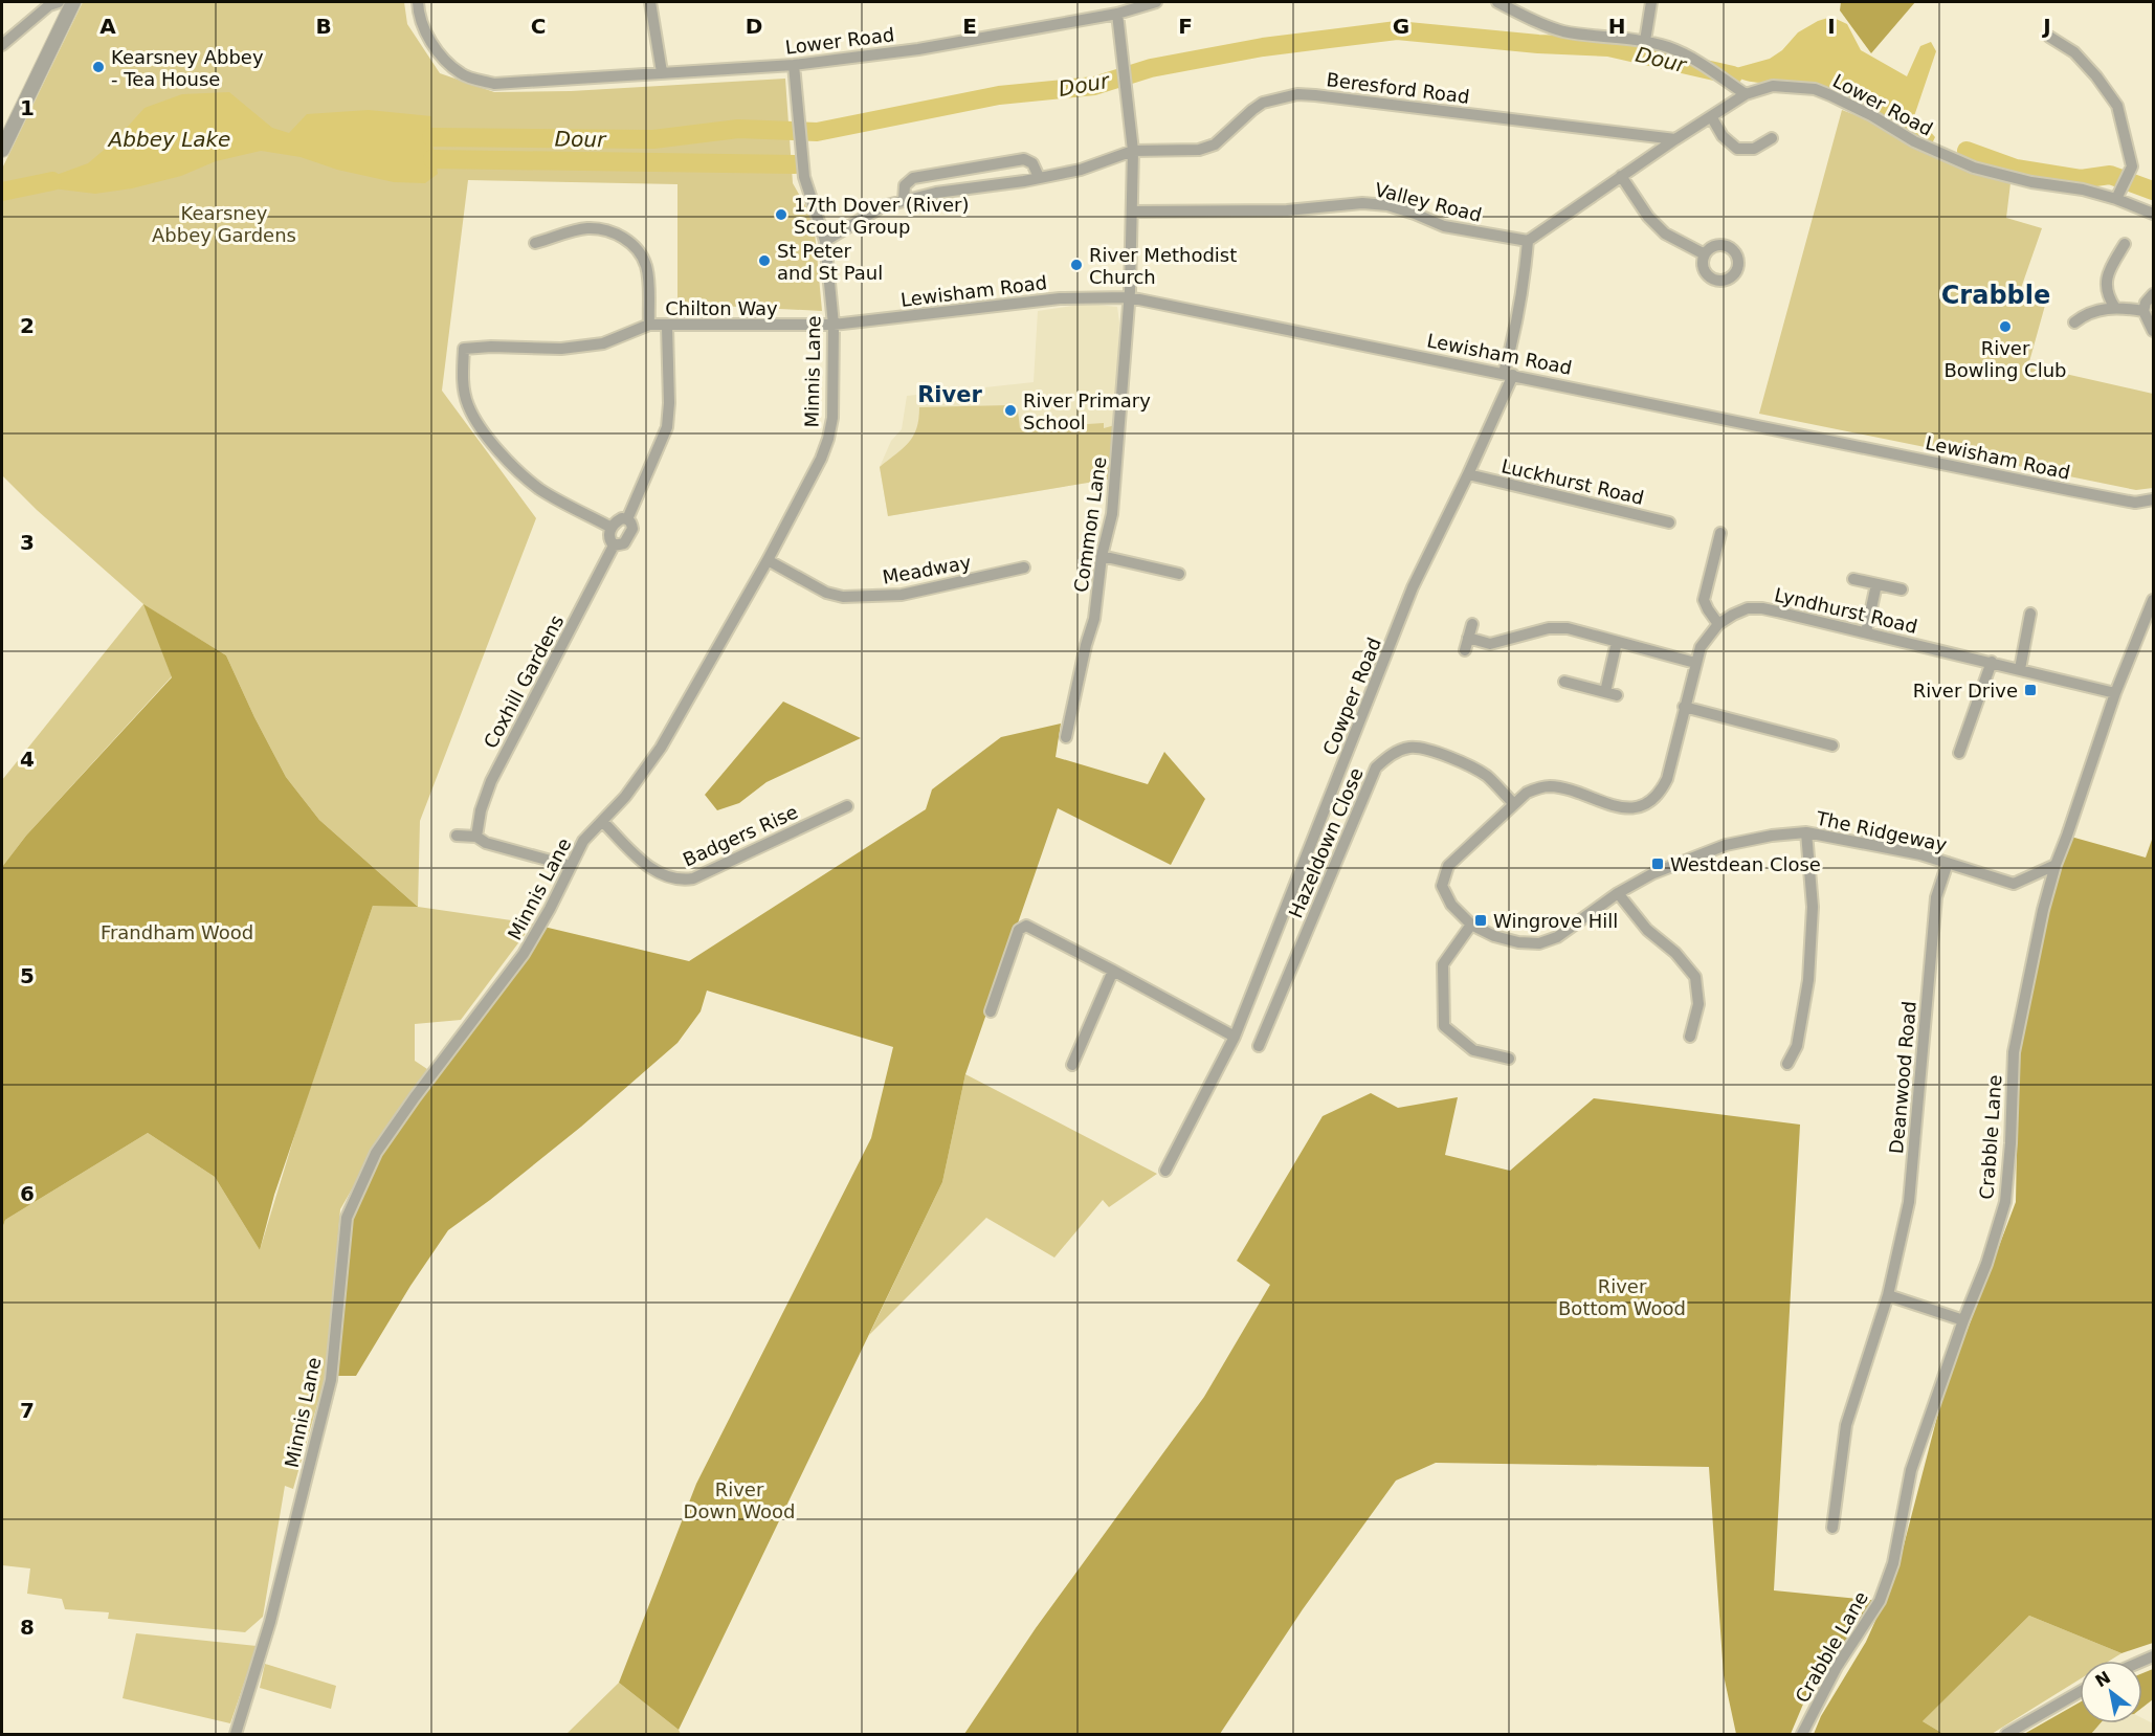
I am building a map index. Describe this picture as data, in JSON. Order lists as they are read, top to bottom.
{
  "streets": {
    "street": [
      "Lower Road",
      "Beresford Road",
      "Valley Road",
      "Lewisham Road",
      "Chilton Way",
      "Minnis Lane",
      "Luckhurst Road",
      "Common Lane",
      "Meadway",
      "Lyndhurst Road",
      "Coxhill Gardens",
      "Cowper Road",
      "The Ridgeway",
      "Badgers Rise",
      "Hazeldown Close",
      "Deanwood Road",
      "Crabble Lane"
    ]
  },
  "crossings": [
    ["Lower Road", "Minnis Lane"],
    ["Lower Road", "Common Lane"],
    ["Beresford Road", "Minnis Lane"],
    ["Beresford Road", "Common Lane"],
    ["Valley Road", "Common Lane"],
    ["Valley Road", "Cowper Road"],
    ["Lewisham Road", "Chilton Way"],
    ["Lewisham Road", "Minnis Lane"],
    ["Lewisham Road", "Common Lane"],
    ["Lewisham Road", "Cowper Road"],
    ["Chilton Way", "Minnis Lane"],
    ["Chilton Way", "Coxhill Gardens"],
    ["Minnis Lane", "Meadway"],
    ["Minnis Lane", "Badgers Rise"],
    ["Luckhurst Road", "Cowper Road"],
    ["Lyndhurst Road", "The Ridgeway"],
    ["Lyndhurst Road", "Hazeldown Close"],
    ["Lyndhurst Road", "Crabble Lane"],
    ["The Ridgeway", "Deanwood Road"],
    ["The Ridgeway", "Crabble Lane"]
  ],
  "districts": ["Crabble", "River"],
  "water": ["Dour", "Abbey Lake"],
  "parks": [
    "Kearsney Abbey Gardens",
    "Frandham Wood",
    "River Bottom Wood",
    "River Down Wood"
  ],
  "places": {
    "other": [
      "Kearsney Abbey - Tea House",
      "17th Dover (River) Scout Group",
      "St Peter and St Paul",
      "River Methodist Church",
      "River Bowling Club",
      "River Primary School"
    ],
    "transit": ["River Drive", "Westdean Close", "Wingrove Hill"]
  },
  "north": "top left",
  "grid": {
    "columns": [
      "A",
      "B",
      "C",
      "D",
      "E",
      "F",
      "G",
      "H",
      "I",
      "J"
    ],
    "rows": [
      "1",
      "2",
      "3",
      "4",
      "5",
      "6",
      "7",
      "8"
    ]
  }
}
